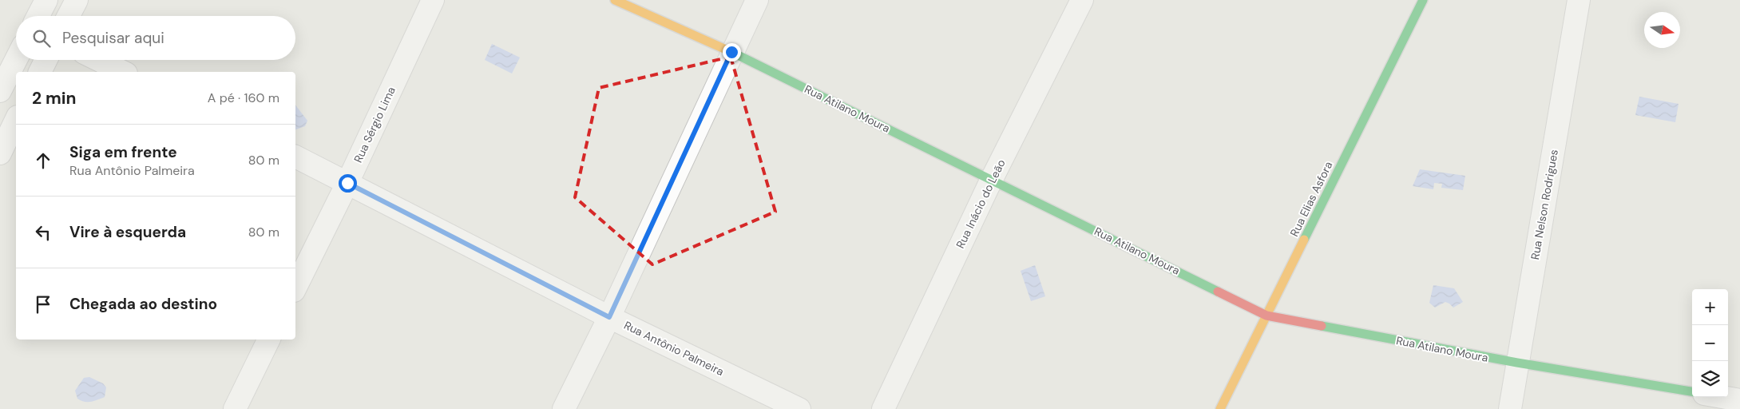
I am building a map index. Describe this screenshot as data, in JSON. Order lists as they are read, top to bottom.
{
  "streets": {
    "street": [
      "Rua Atilano Moura",
      "Rua Sérgio Lima",
      "Rua Elias Asfora",
      "Rua Inácio do Leão",
      "Rua Nelson Rodrigues",
      "Rua Antônio Palmeira"
    ]
  },
  "crossings": [
    ["Rua Atilano Moura", "Rua Elias Asfora"],
    ["Rua Atilano Moura", "Rua Inácio do Leão"],
    ["Rua Atilano Moura", "Rua Nelson Rodrigues"],
    ["Rua Sérgio Lima", "Rua Antônio Palmeira"]
  ],
  "north": "right",
  "page": {
    "search": "Pesquisar aqui",
    "heading": ["2 min", "A pé · 160 m"],
    "list": [
      ["Siga em frente", "Rua Antônio Palmeira", "80 m"],
      ["Vire à esquerda", "80 m"],
      "Chegada ao destino"
    ],
    "map_buttons": ["+", "−"]
  }
}
